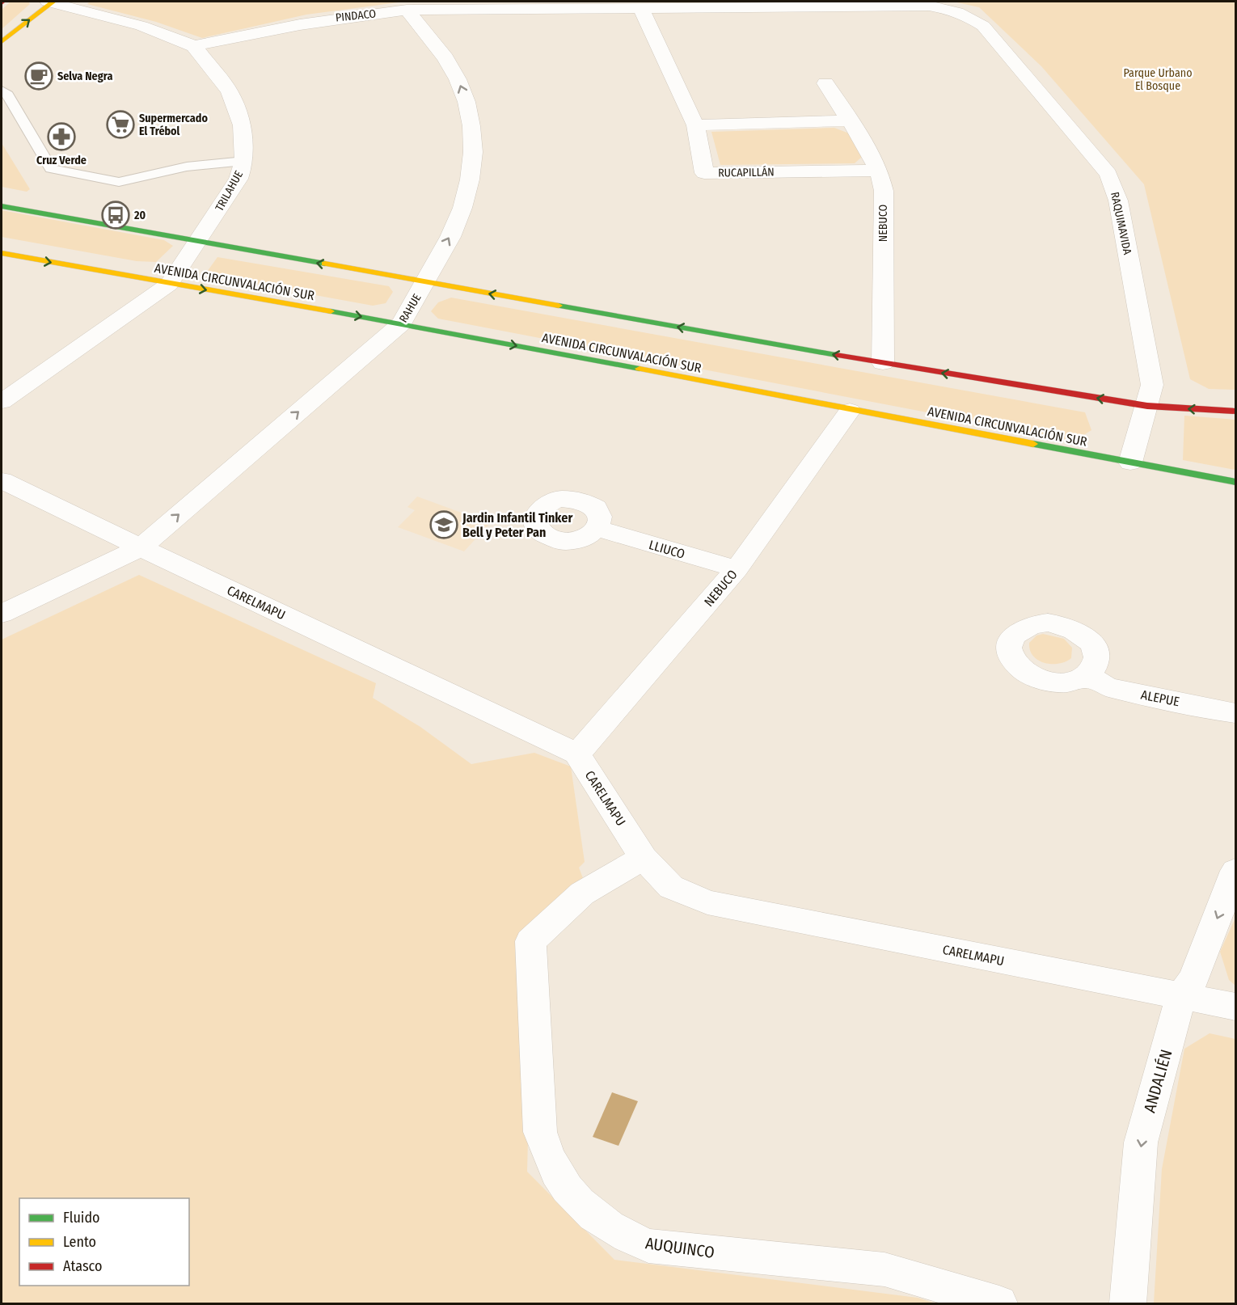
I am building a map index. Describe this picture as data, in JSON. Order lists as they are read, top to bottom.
{
  "streets": {
    "main road": ["AVENIDA CIRCUNVALACIÓN SUR"],
    "street": [
      "PINDACO",
      "RUCAPILLÁN",
      "TRILAHUE",
      "NEBUCO",
      "RAQUIMAVIDA",
      "RAHUE",
      "LLIUCO",
      "CARELMAPU",
      "ALEPUE",
      "ANDALIÉN",
      "AUQUINCO"
    ]
  },
  "crossings": [
    ["PINDACO", "RUCAPILLÁN"],
    ["PINDACO", "TRILAHUE"],
    ["PINDACO", "RAQUIMAVIDA"],
    ["PINDACO", "RAHUE"],
    ["RUCAPILLÁN", "NEBUCO"],
    ["TRILAHUE", "AVENIDA CIRCUNVALACIÓN SUR"],
    ["NEBUCO", "AVENIDA CIRCUNVALACIÓN SUR"],
    ["NEBUCO", "LLIUCO"],
    ["NEBUCO", "CARELMAPU"],
    ["RAQUIMAVIDA", "AVENIDA CIRCUNVALACIÓN SUR"],
    ["AVENIDA CIRCUNVALACIÓN SUR", "RAHUE"],
    ["RAHUE", "CARELMAPU"],
    ["CARELMAPU", "ANDALIÉN"],
    ["CARELMAPU", "AUQUINCO"]
  ],
  "one_way": ["RAHUE", "ANDALIÉN"],
  "parks": ["Parque Urbano El Bosque"],
  "places": {
    "cafe": ["Selva Negra"],
    "supermarket": ["Supermercado El Trébol"],
    "pharmacy": ["Cruz Verde"],
    "bus stop": ["20"],
    "school or university": ["Jardin Infantil Tinker Bell y Peter Pan"]
  },
  "legend": ["Fluido", "Lento", "Atasco"]
}
